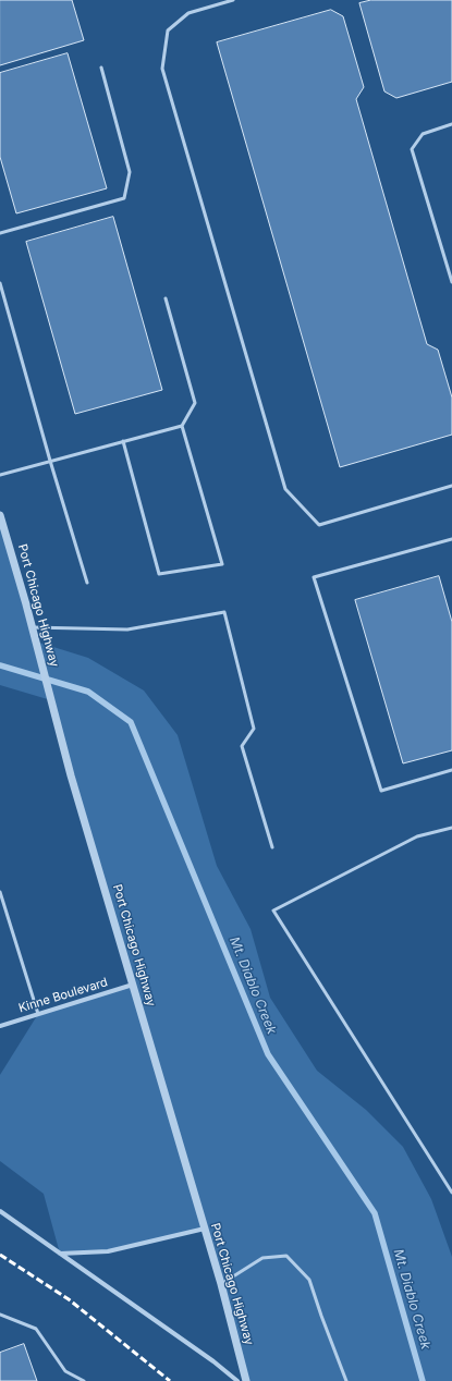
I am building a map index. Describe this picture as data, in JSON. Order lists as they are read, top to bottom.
{
  "streets": {
    "street": ["Port Chicago Highway", "Kinne Boulevard"]
  },
  "crossings": [
    ["Port Chicago Highway", "Kinne Boulevard"]
  ],
  "water": ["Mt. Diablo Creek"]
}
